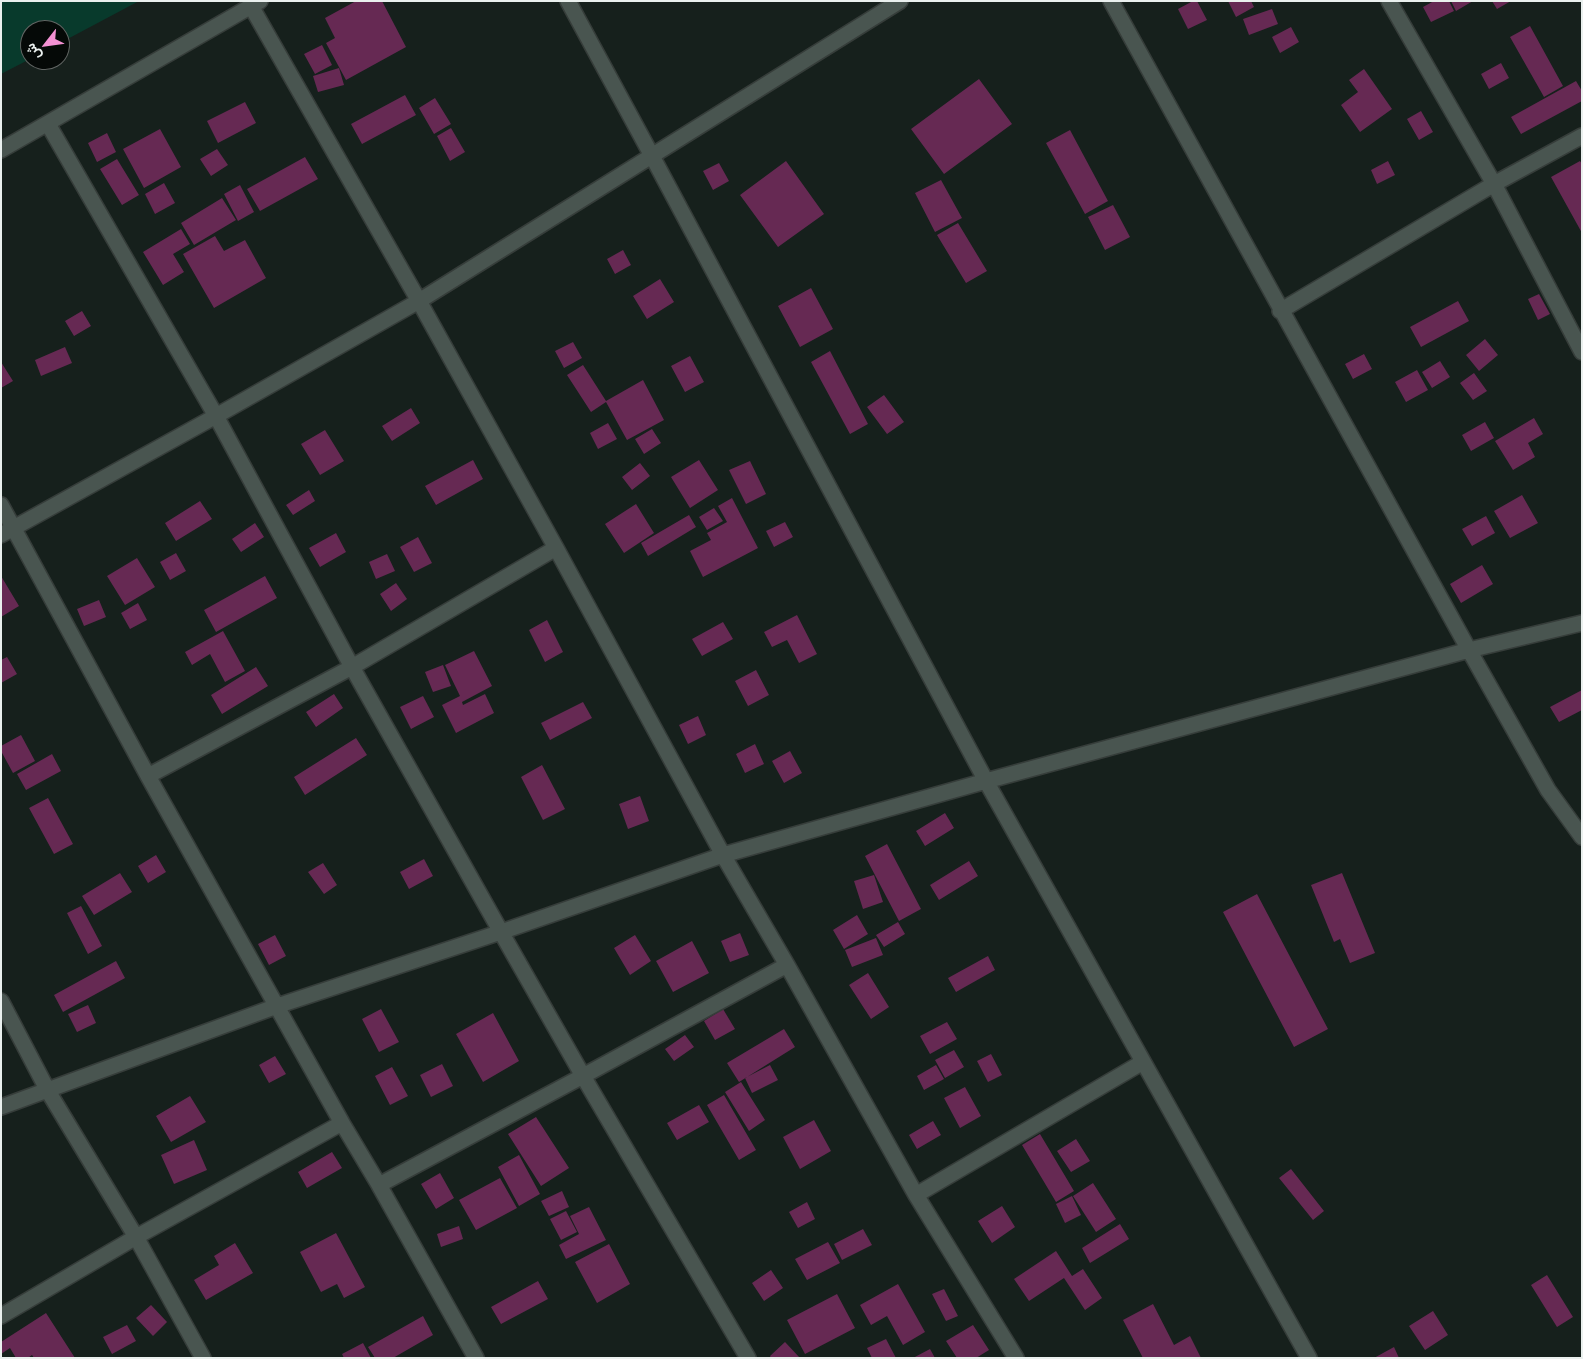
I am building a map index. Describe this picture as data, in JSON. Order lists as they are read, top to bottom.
{
  "north": "bottom left"
}
